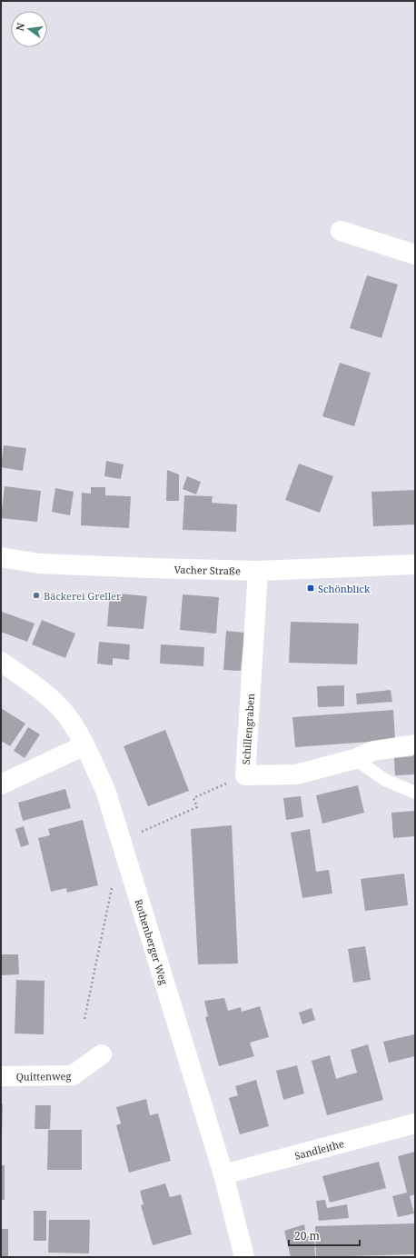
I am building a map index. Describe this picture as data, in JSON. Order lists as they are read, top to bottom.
{
  "streets": {
    "street": [
      "Vacher Straße",
      "Schillengraben",
      "Rothenberger Weg",
      "Quittenweg",
      "Sandleithe"
    ]
  },
  "crossings": [
    ["Vacher Straße", "Schillengraben"],
    ["Rothenberger Weg", "Sandleithe"]
  ],
  "places": {
    "transit": ["Schönblick"],
    "other": ["Bäckerei Greller"]
  },
  "scale_bar": "20 m",
  "north": "left"
}
